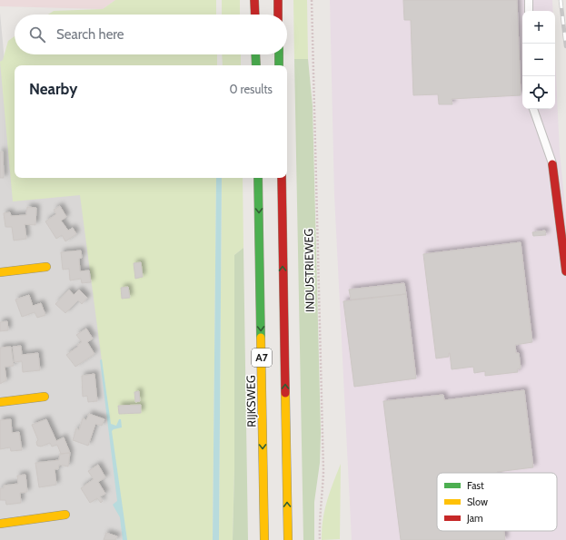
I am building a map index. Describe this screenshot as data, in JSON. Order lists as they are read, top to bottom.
{
  "streets": {
    "main road": ["A7", "RIJKSWEG"],
    "path": ["INDUSTRIEWEG"]
  },
  "legend": ["Fast", "Slow", "Jam"],
  "page": {
    "map_buttons": ["+", "−"],
    "search": "Search here",
    "heading": ["Nearby", "0 results"]
  }
}
